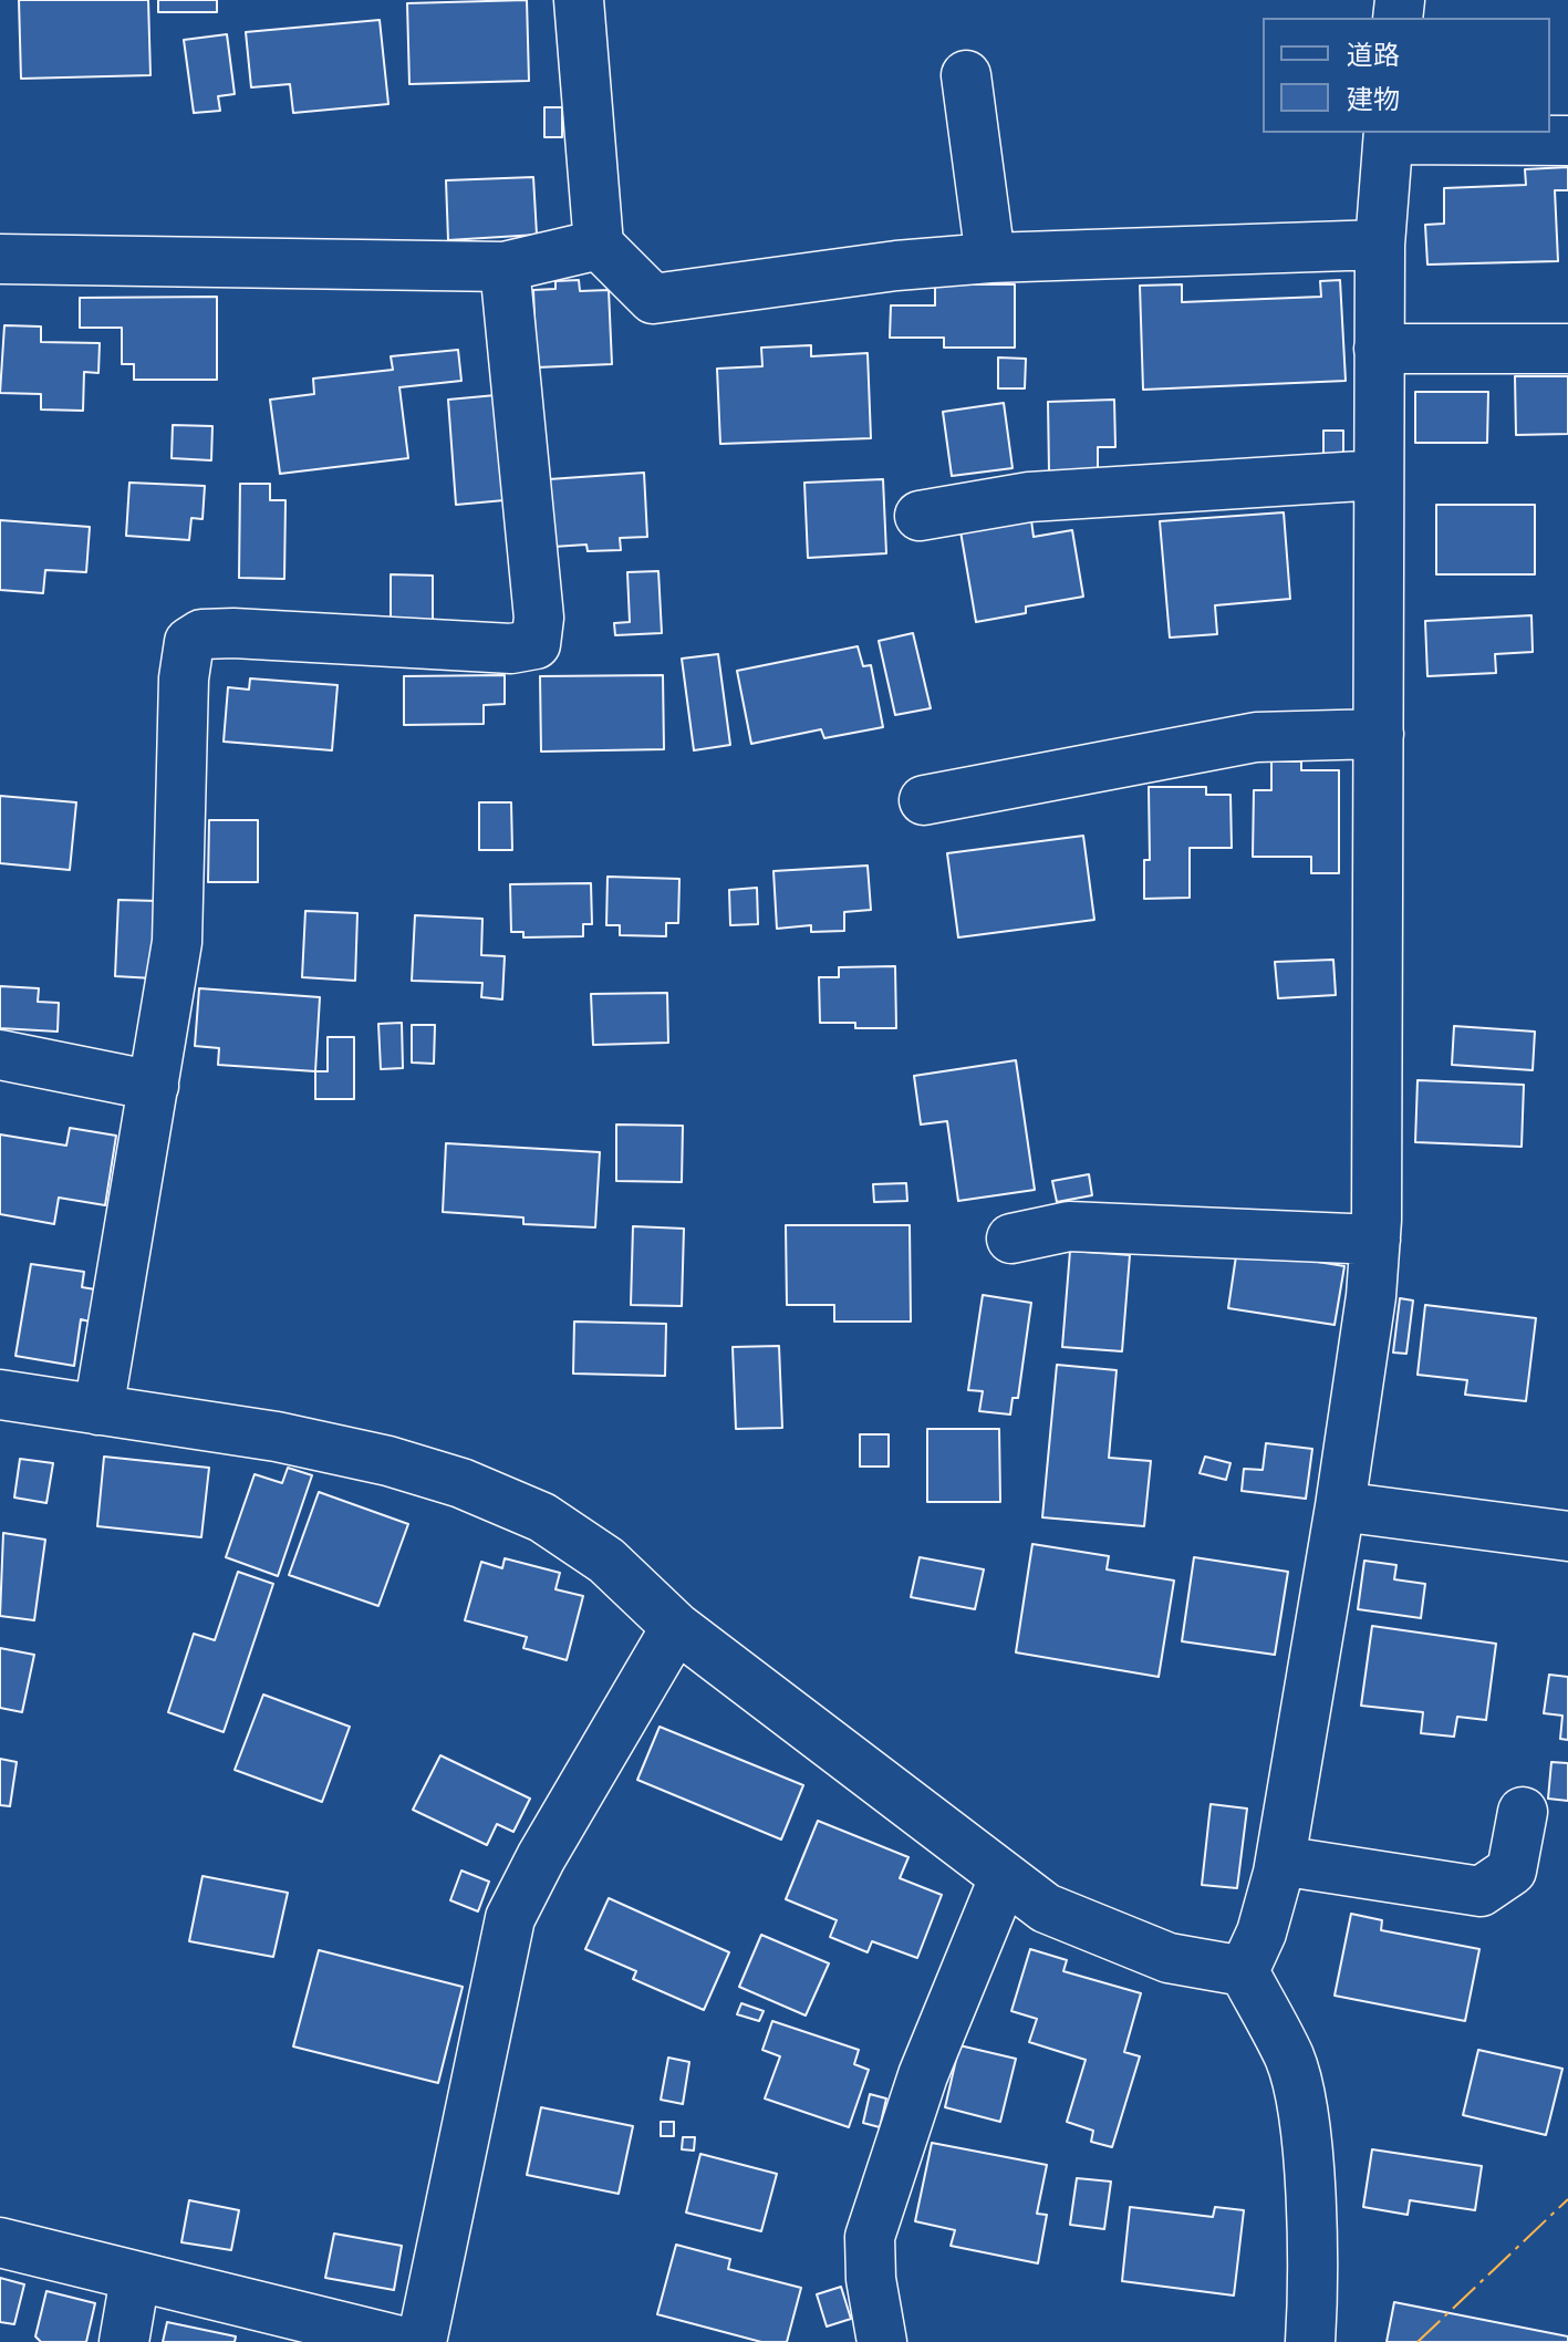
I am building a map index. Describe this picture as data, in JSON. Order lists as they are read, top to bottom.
{
  "legend": ["道路", "建物"]
}
